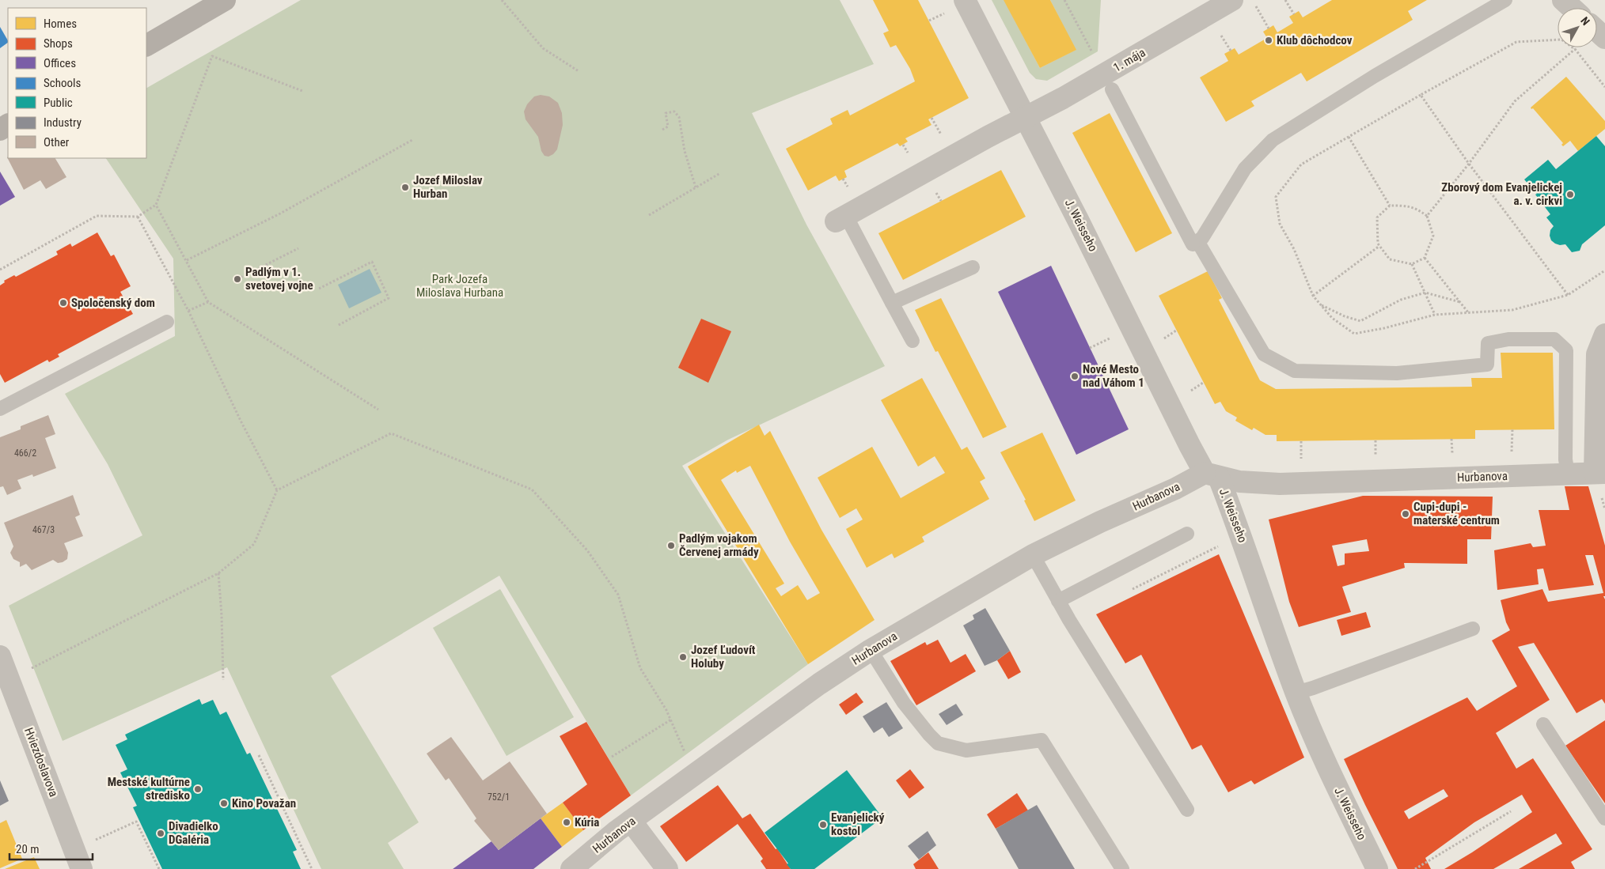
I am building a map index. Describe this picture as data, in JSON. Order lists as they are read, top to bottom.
{
  "streets": {
    "street": [
      "1. mája",
      "J. Weisseho",
      "Hurbanova",
      "Hviezdoslavova"
    ]
  },
  "crossings": [
    ["1. mája", "J. Weisseho"],
    ["J. Weisseho", "Hurbanova"]
  ],
  "parks": ["Park Jozefa Miloslava Hurbana"],
  "places": [
    "Klub dôchodcov",
    "Jozef Miloslav Hurban",
    "Zborový dom Evanjelickej a. v. cirkvi",
    "Padlým v 1. svetovej vojne",
    "Spoločenský dom",
    "Nové Mesto nad Váhom 1",
    "Cupi-dupi - materské centrum",
    "Padlým vojakom Červenej armády",
    "Jozef Ľudovít Holuby",
    "Mestské kultúrne stredisko",
    "Kino Považan",
    "Kúria",
    "Evanjelický kostol",
    "Divadielko DGaléria"
  ],
  "house_numbers": ["466/2", "467/3", "752/1"],
  "legend": [
    "Homes",
    "Shops",
    "Offices",
    "Schools",
    "Public",
    "Industry",
    "Other"
  ],
  "scale_bar": "20 m",
  "north": "top right"
}
